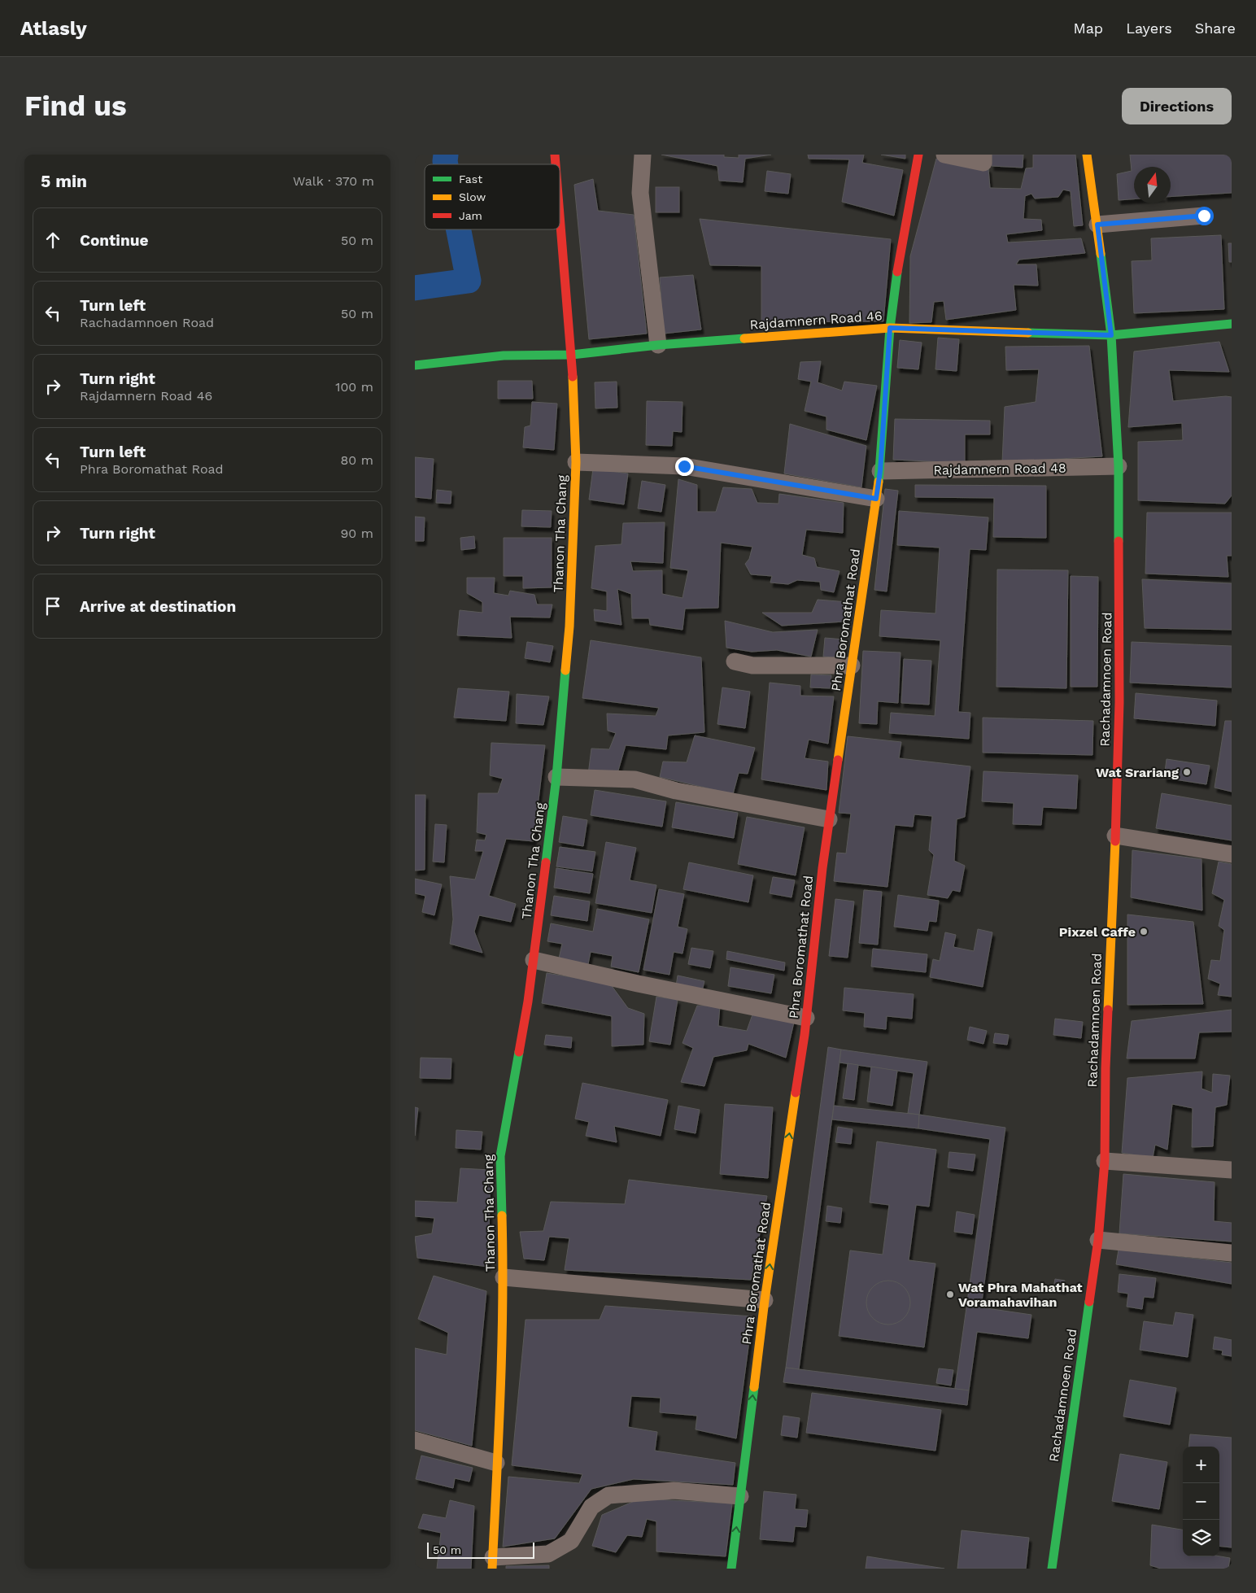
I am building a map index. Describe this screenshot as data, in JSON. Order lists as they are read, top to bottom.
{
  "streets": {
    "street": [
      "Rajdamnern Road 46",
      "Rajdamnern Road 48",
      "Thanon Tha Chang",
      "Phra Boromathat Road",
      "Rachadamnoen Road"
    ]
  },
  "crossings": [
    ["Rajdamnern Road 46", "Thanon Tha Chang"],
    ["Rajdamnern Road 46", "Phra Boromathat Road"],
    ["Rajdamnern Road 46", "Rachadamnoen Road"],
    ["Rajdamnern Road 48", "Phra Boromathat Road"],
    ["Rajdamnern Road 48", "Rachadamnoen Road"]
  ],
  "one_way": ["Phra Boromathat Road"],
  "places": ["Wat Srariang", "Pixzel Caffe", "Wat Phra Mahathat Voramahavihan"],
  "legend": ["Fast", "Slow", "Jam"],
  "scale_bar": "50 m",
  "north": "top",
  "page": {
    "header": "Atlasly",
    "nav": ["Map", "Layers", "Share"],
    "buttons": "Directions",
    "title": "Find us",
    "heading": ["5 min", "Walk · 370 m"],
    "list": [
      ["Continue", "50 m"],
      ["Turn left", "Rachadamnoen Road", "50 m"],
      ["Turn right", "Rajdamnern Road 46", "100 m"],
      ["Turn left", "Phra Boromathat Road", "80 m"],
      ["Turn right", "90 m"],
      "Arrive at destination"
    ],
    "map_buttons": ["+", "−"],
    "scale": "50 m"
  }
}
